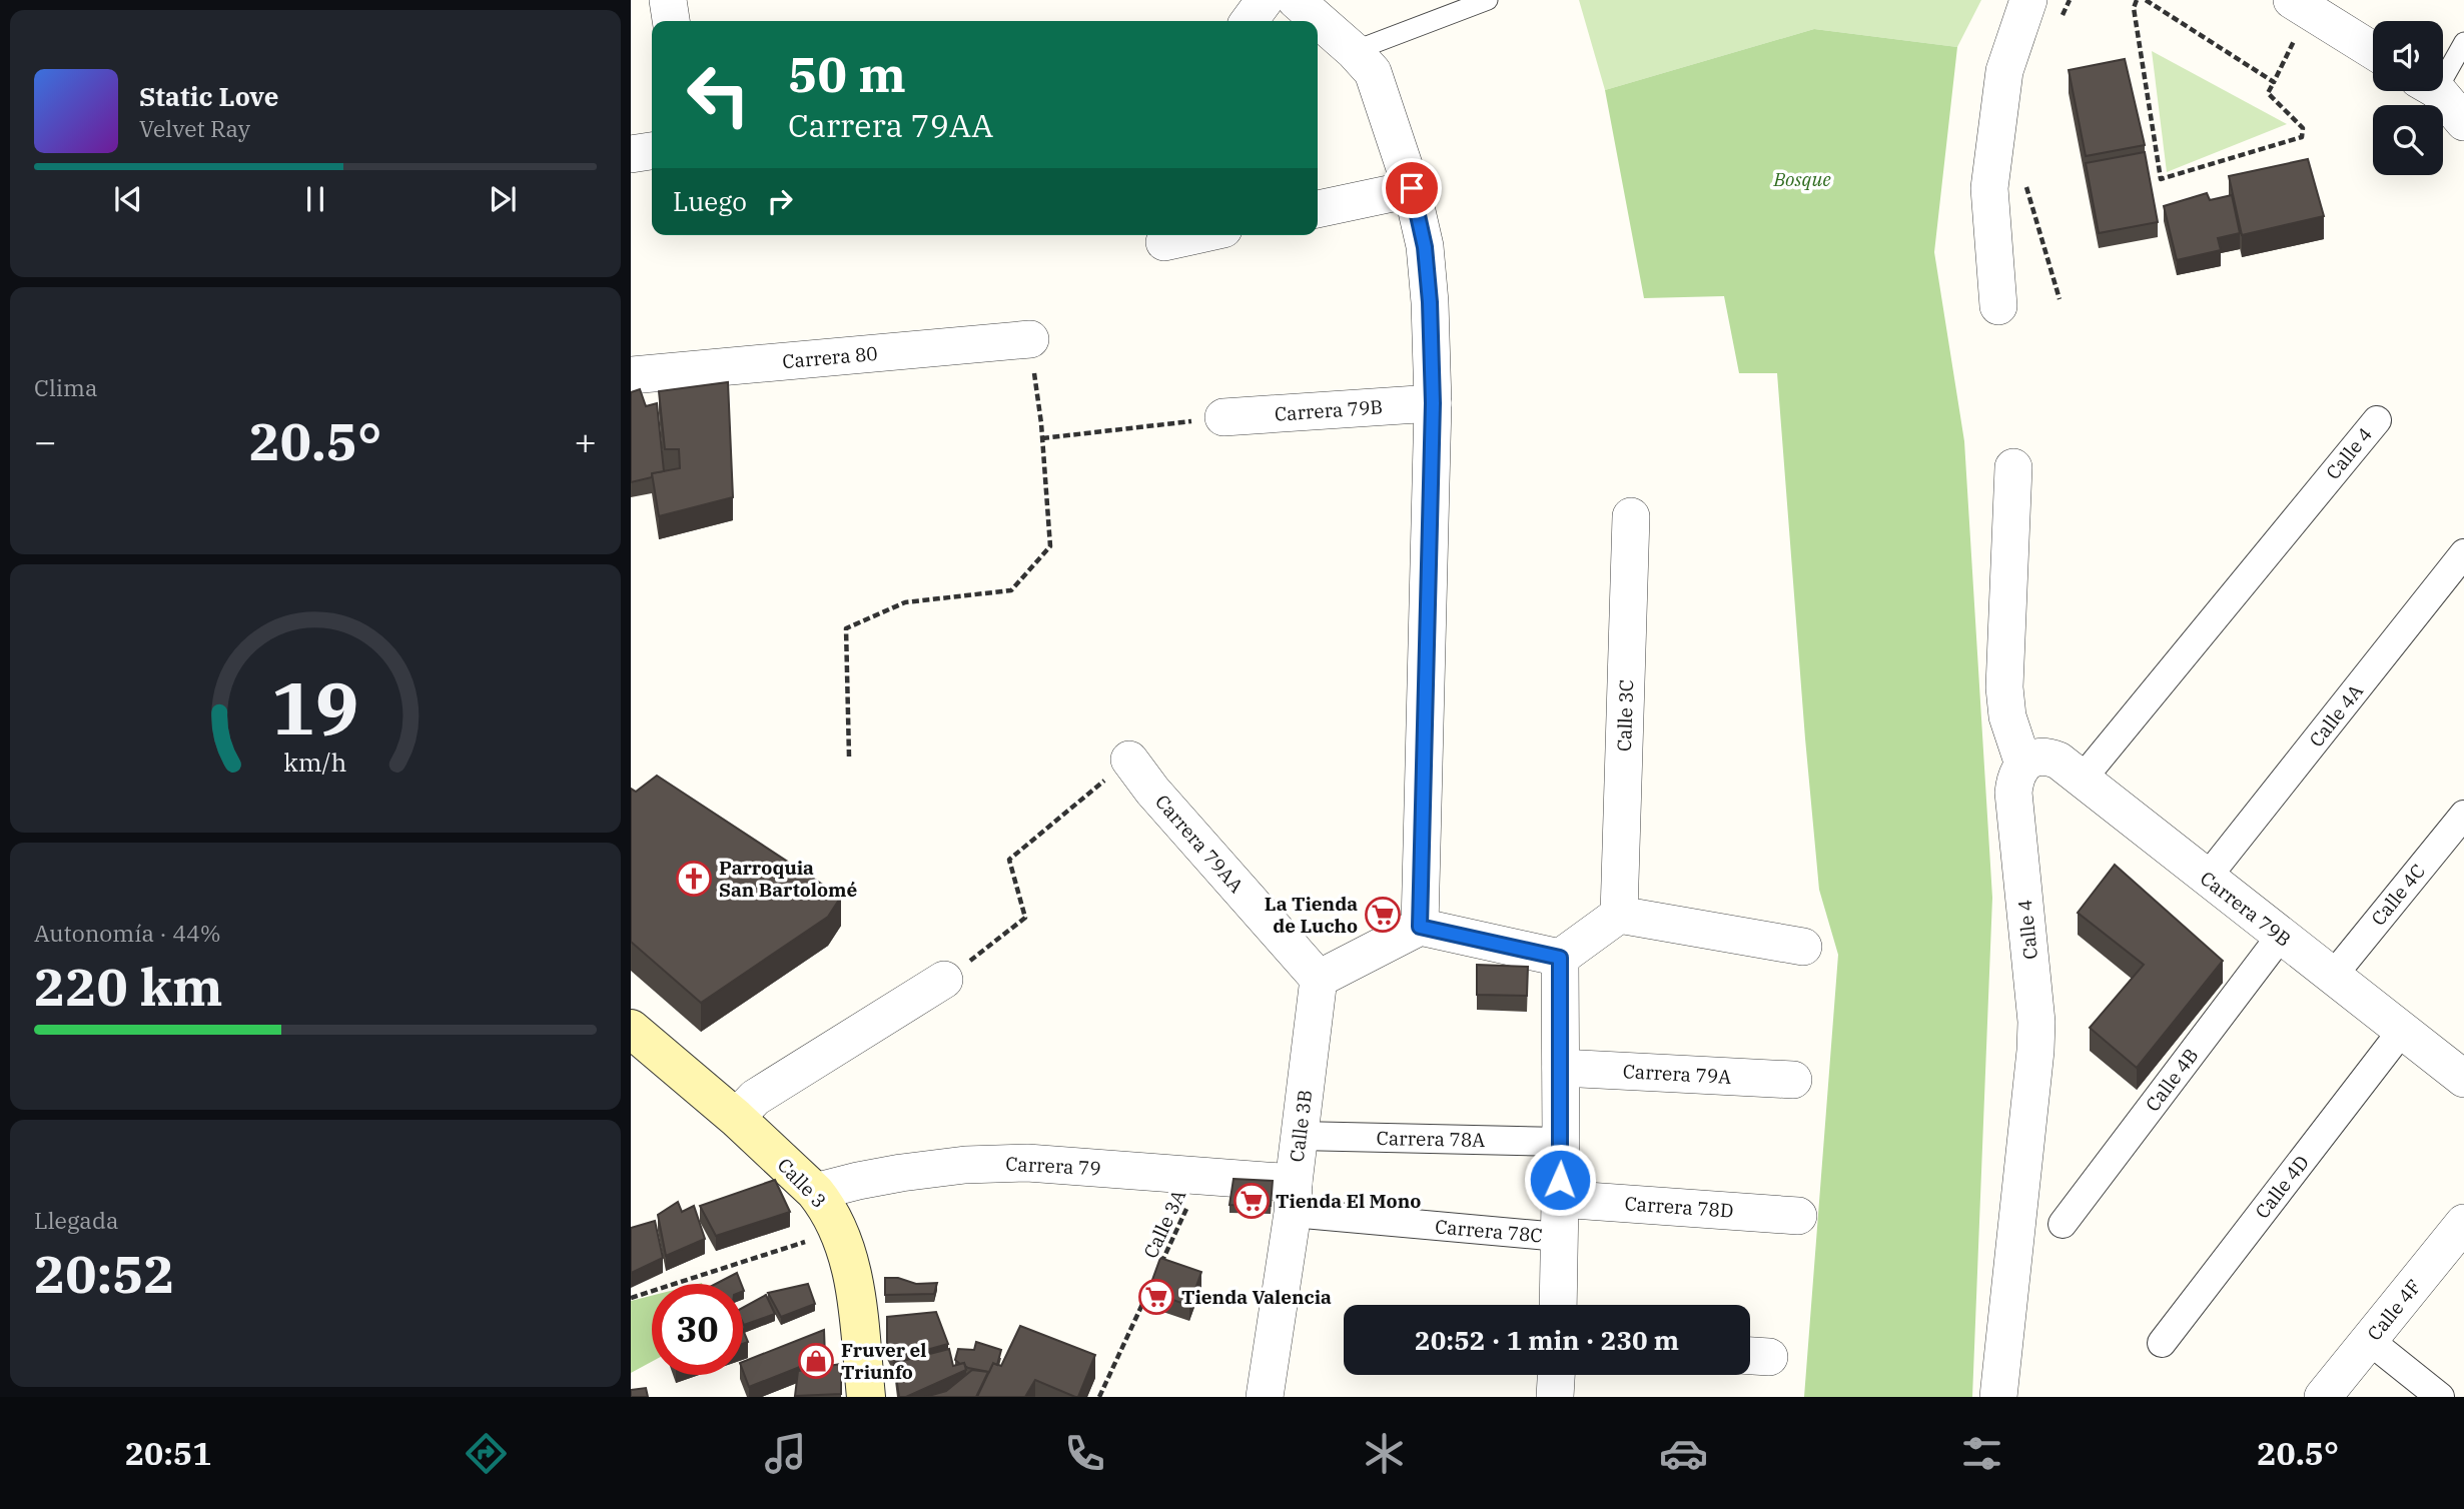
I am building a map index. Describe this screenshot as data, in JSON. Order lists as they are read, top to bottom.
{
  "streets": {
    "main road": ["Calle 3"],
    "street": [
      "Carrera 80",
      "Carrera 79B",
      "Calle 4",
      "Calle 3C",
      "Calle 4A",
      "Carrera 79AA",
      "Calle 4C",
      "Carrera 79A",
      "Calle 4B",
      "Calle 3B",
      "Carrera 78A",
      "Carrera 79",
      "Calle 4D",
      "Carrera 78D",
      "Carrera 78C",
      "Calle 4F"
    ],
    "path": ["Calle 3A"]
  },
  "crossings": [
    ["Carrera 79B", "Calle 4"],
    ["Carrera 79B", "Calle 4A"],
    ["Carrera 79B", "Calle 4C"],
    ["Carrera 79B", "Calle 4B"],
    ["Carrera 79B", "Calle 4D"],
    ["Carrera 79AA", "Calle 3B"],
    ["Calle 3B", "Carrera 78A"],
    ["Calle 3B", "Carrera 79"],
    ["Calle 3B", "Carrera 78C"],
    ["Carrera 79", "Calle 3"],
    ["Carrera 79", "Calle 3A"],
    ["Carrera 79", "Carrera 78C"]
  ],
  "parks": ["Bosque"],
  "places": {
    "church": ["Parroquia San Bartolomé"],
    "supermarket": ["La Tienda de Lucho", "Tienda El Mono", "Tienda Valencia"],
    "shop": ["Fruver el Triunfo"]
  },
  "page": {
    "turn": ["50 m", "Carrera 79AA"],
    "song": ["Static Love", "Velvet Ray"],
    "then": "Luego",
    "tile": [
      "Clima",
      ["Autonomía · 44%", "220 km"],
      ["Llegada", "20:52"]
    ],
    "heat": ["−", "20.5°", "+"],
    "limit": "30",
    "trip": "20:52 · 1 min · 230 m",
    "tabs": ["20:51", "20.5°"],
    "gauge": ["19", "km/h"]
  }
}
